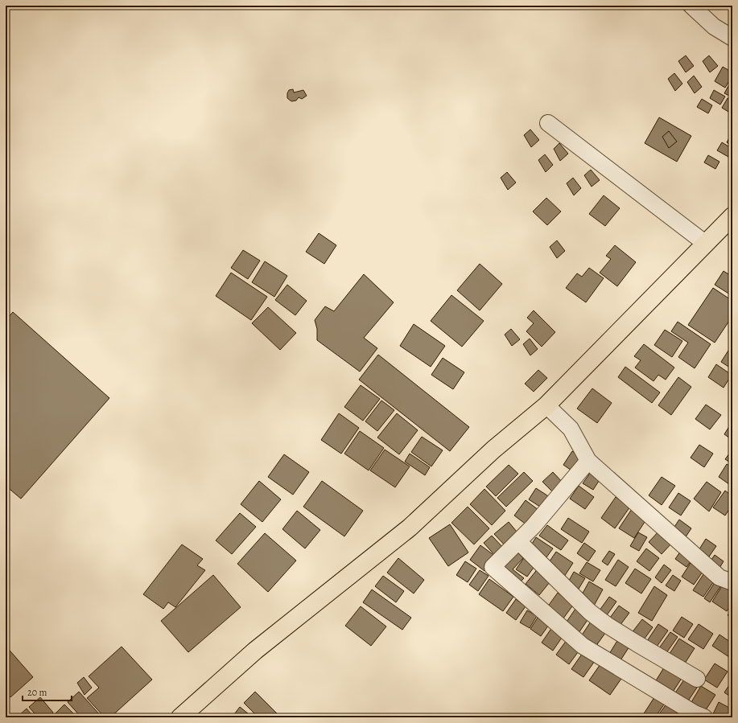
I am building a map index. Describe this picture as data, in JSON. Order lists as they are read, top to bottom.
{
  "scale_bar": "20 m"
}
